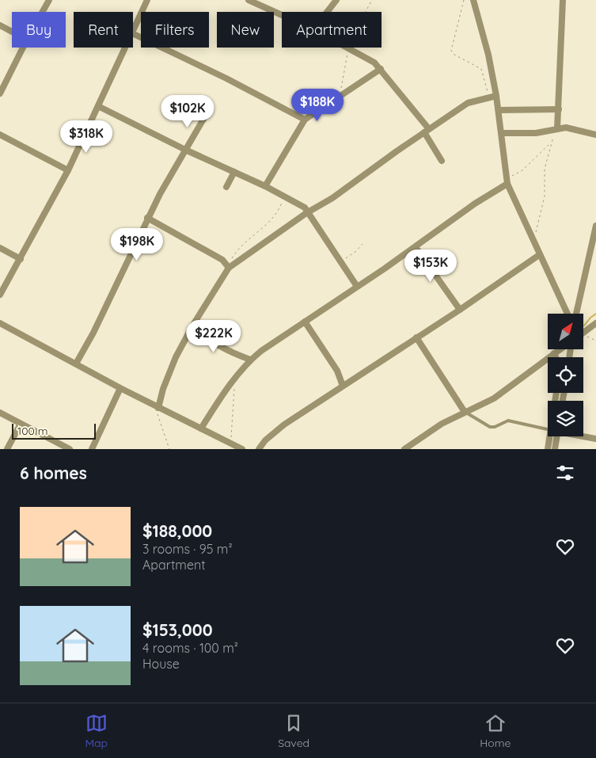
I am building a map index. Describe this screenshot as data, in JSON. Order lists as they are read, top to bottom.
{
  "scale_bar": "100 m",
  "north": "top right",
  "page": {
    "chip": [
      "Buy",
      "Rent",
      "Filters",
      "New",
      "Apartment"
    ],
    "price": [
      "$188K",
      "$102K",
      "$318K",
      "$198K",
      "$153K",
      "$222K"
    ],
    "scale": "100 m",
    "heading": "6 homes",
    "list": [
      {
        "name": "$188,000",
        "note": "3 rooms · 95 m² · Apartment"
      },
      {
        "name": "$153,000",
        "note": "4 rooms · 100 m² · House"
      }
    ],
    "tabs": ["Map", "Saved", "Home"]
  }
}
